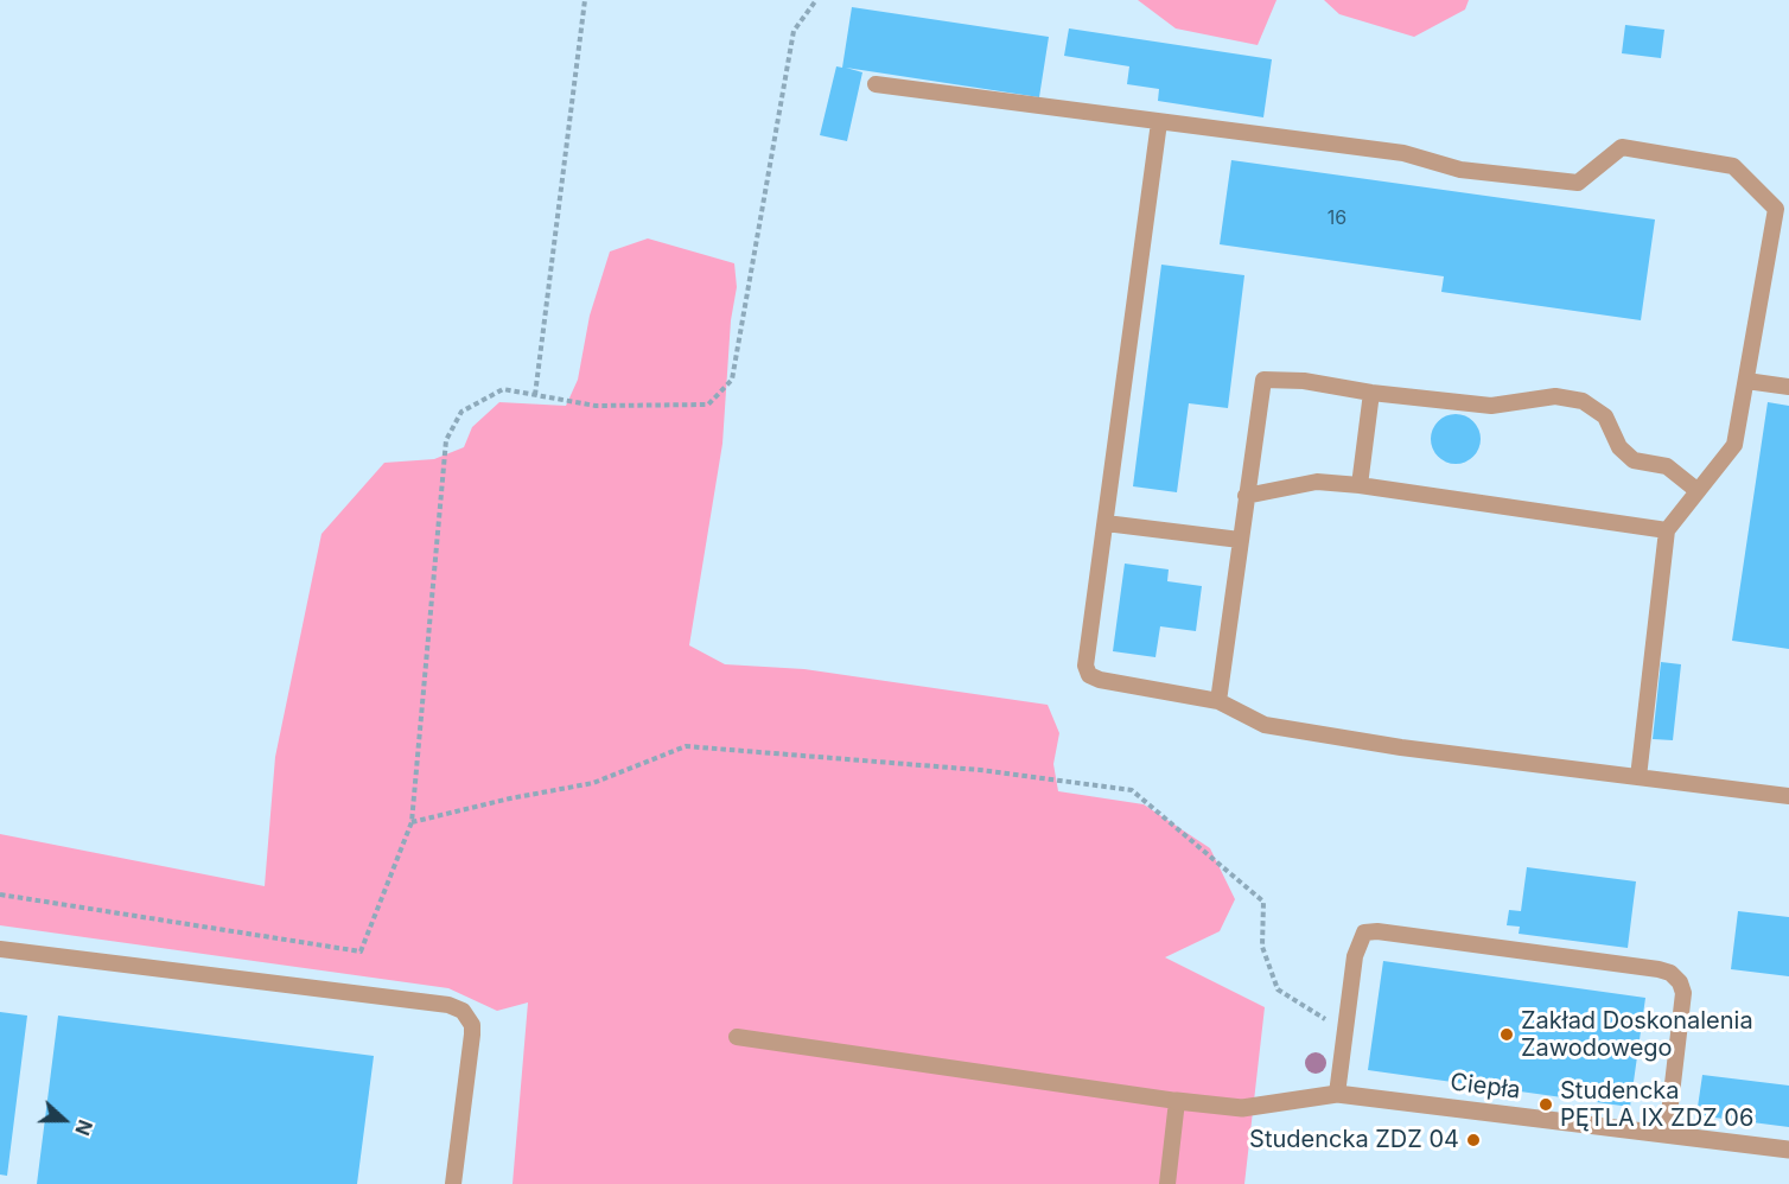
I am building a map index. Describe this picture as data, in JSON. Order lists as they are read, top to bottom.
{
  "streets": {
    "street": ["Ciepła"]
  },
  "places": ["Zakład Doskonalenia Zawodowego", "Studencka PĘTLA IX ZDZ 06", "Studencka ZDZ 04"],
  "house_numbers": ["16"],
  "north": "right"
}
